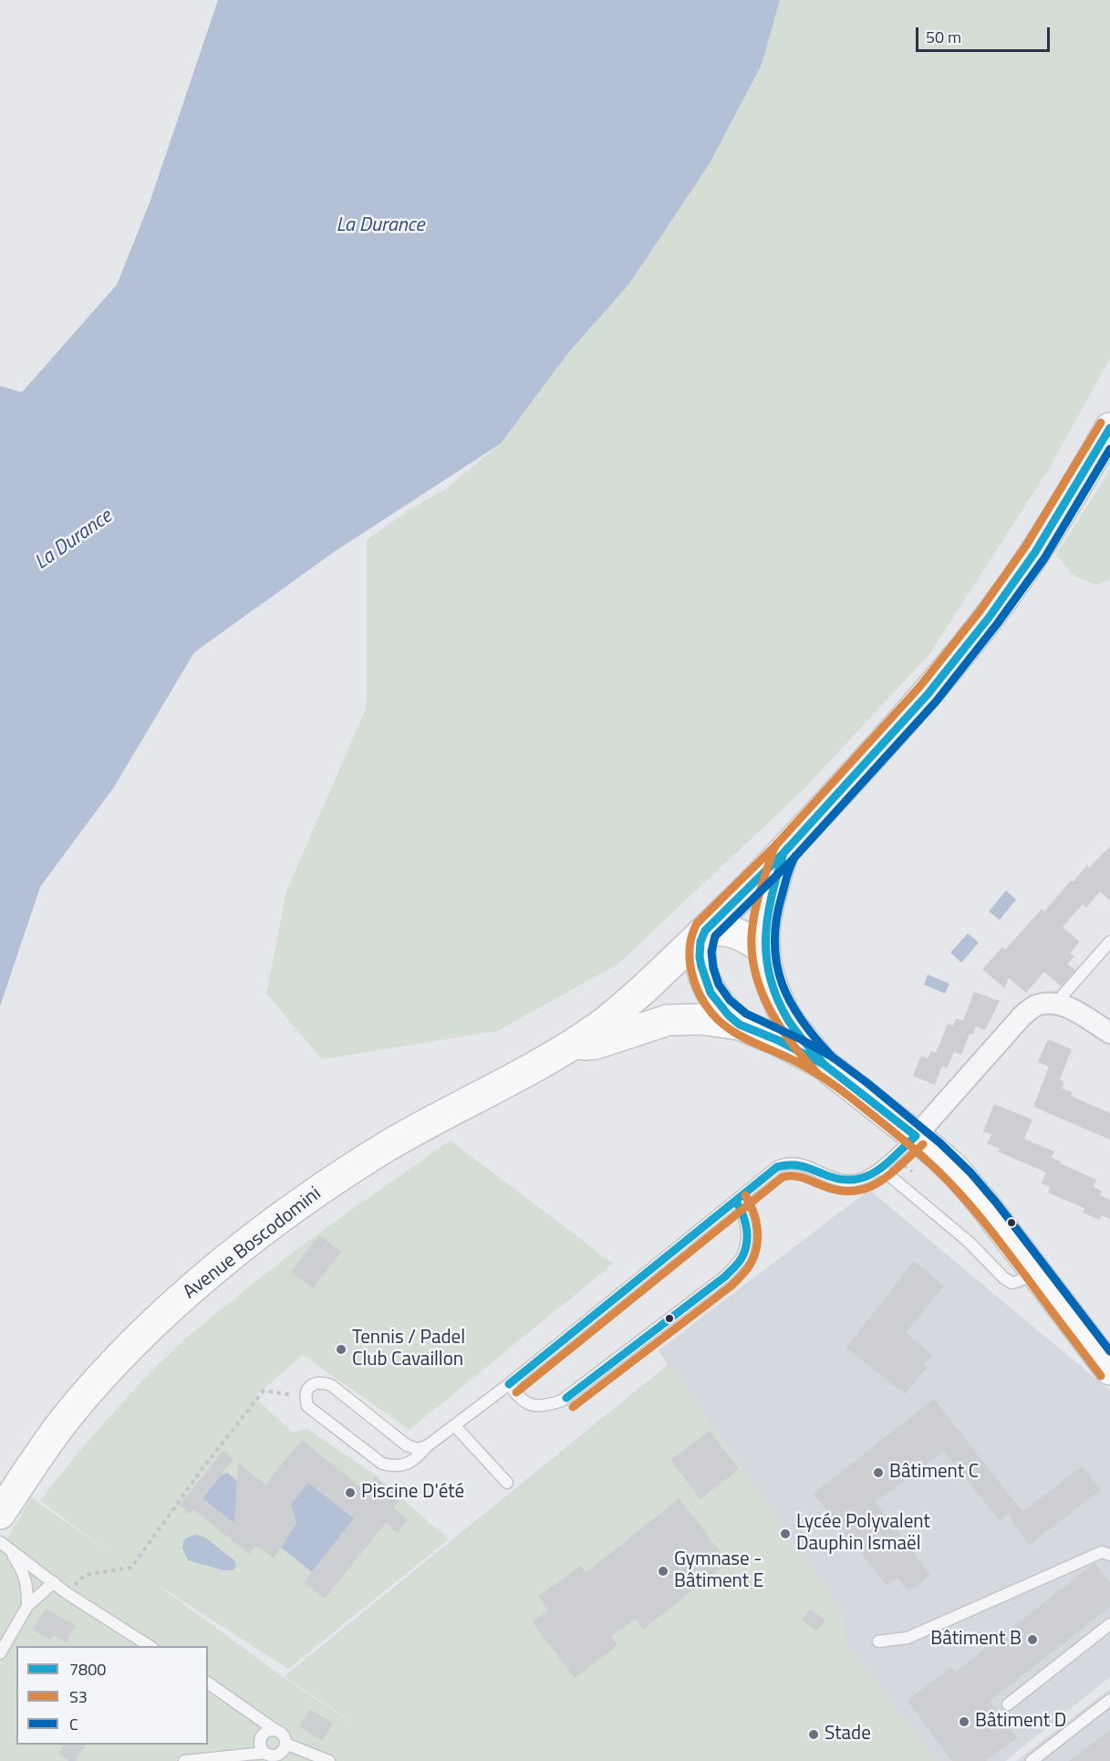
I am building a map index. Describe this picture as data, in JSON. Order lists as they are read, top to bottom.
{
  "streets": {
    "main road": ["Avenue Boscodomini"]
  },
  "water": ["La Durance"],
  "places": [
    "Tennis / Padel Club Cavaillon",
    "Bâtiment C",
    "Piscine D'été",
    "Lycée Polyvalent Dauphin Ismaël",
    "Gymnase - Bâtiment E",
    "Bâtiment B",
    "Bâtiment D",
    "Stade"
  ],
  "lines": ["transit line S3", "transit line 7800", "transit line C"],
  "legend": ["7800", "S3", "C"],
  "scale_bar": "50 m"
}
